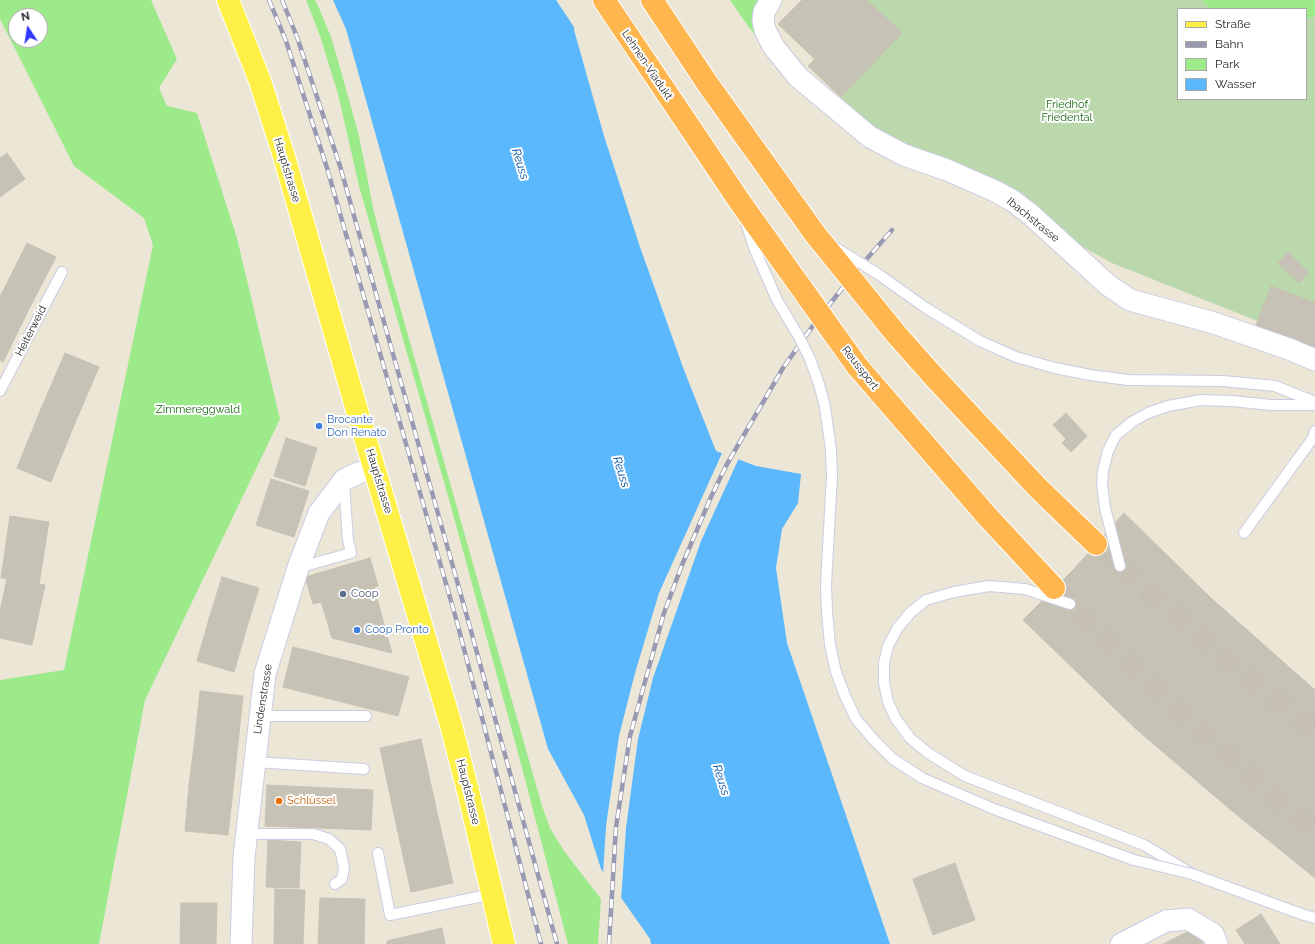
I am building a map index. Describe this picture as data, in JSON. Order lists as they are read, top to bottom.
{
  "streets": {
    "highway": ["Lehnen-Viadukt", "Reussport"],
    "main road": ["Hauptstrasse"],
    "street": ["Ibachstrasse", "Lindenstrasse"],
    "lane": ["Heiterweid"]
  },
  "crossings": [
    ["Lehnen-Viadukt", "Reussport"],
    ["Hauptstrasse", "Lindenstrasse"]
  ],
  "water": ["Reuss"],
  "parks": ["Friedhof Friedental", "Zimmereggwald"],
  "places": [
    "Brocante Don Renato",
    "Coop",
    "Coop Pronto",
    "Schlüssel"
  ],
  "legend": [
    "Straße",
    "Bahn",
    "Park",
    "Wasser"
  ],
  "north": "top"
}
